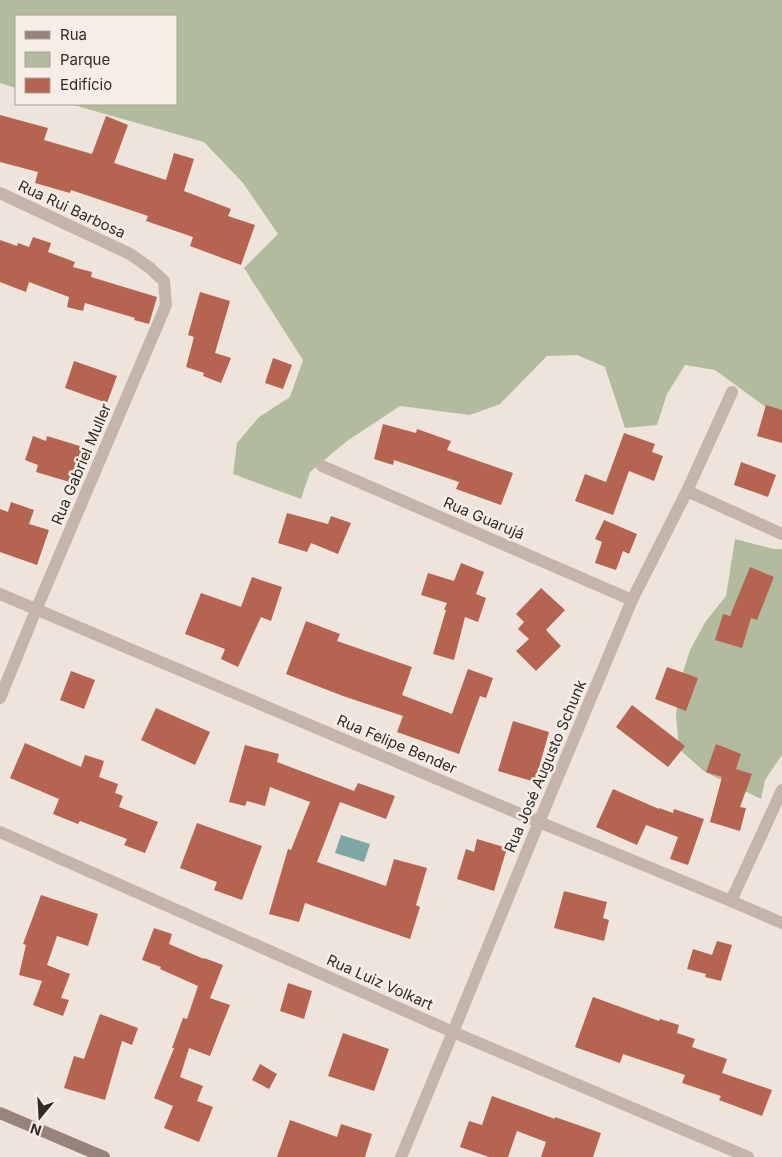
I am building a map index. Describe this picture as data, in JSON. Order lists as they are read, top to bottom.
{
  "streets": {
    "street": [
      "Rua Rui Barbosa",
      "Rua Gabriel Muller",
      "Rua Guarujá",
      "Rua Felipe Bender",
      "Rua José Augusto Schunk",
      "Rua Luiz Volkart"
    ]
  },
  "crossings": [
    ["Rua Rui Barbosa", "Rua Gabriel Muller"],
    ["Rua Gabriel Muller", "Rua Felipe Bender"],
    ["Rua Guarujá", "Rua José Augusto Schunk"],
    ["Rua Felipe Bender", "Rua José Augusto Schunk"],
    ["Rua José Augusto Schunk", "Rua Luiz Volkart"]
  ],
  "legend": ["Rua", "Parque", "Edifício"],
  "north": "bottom"
}
